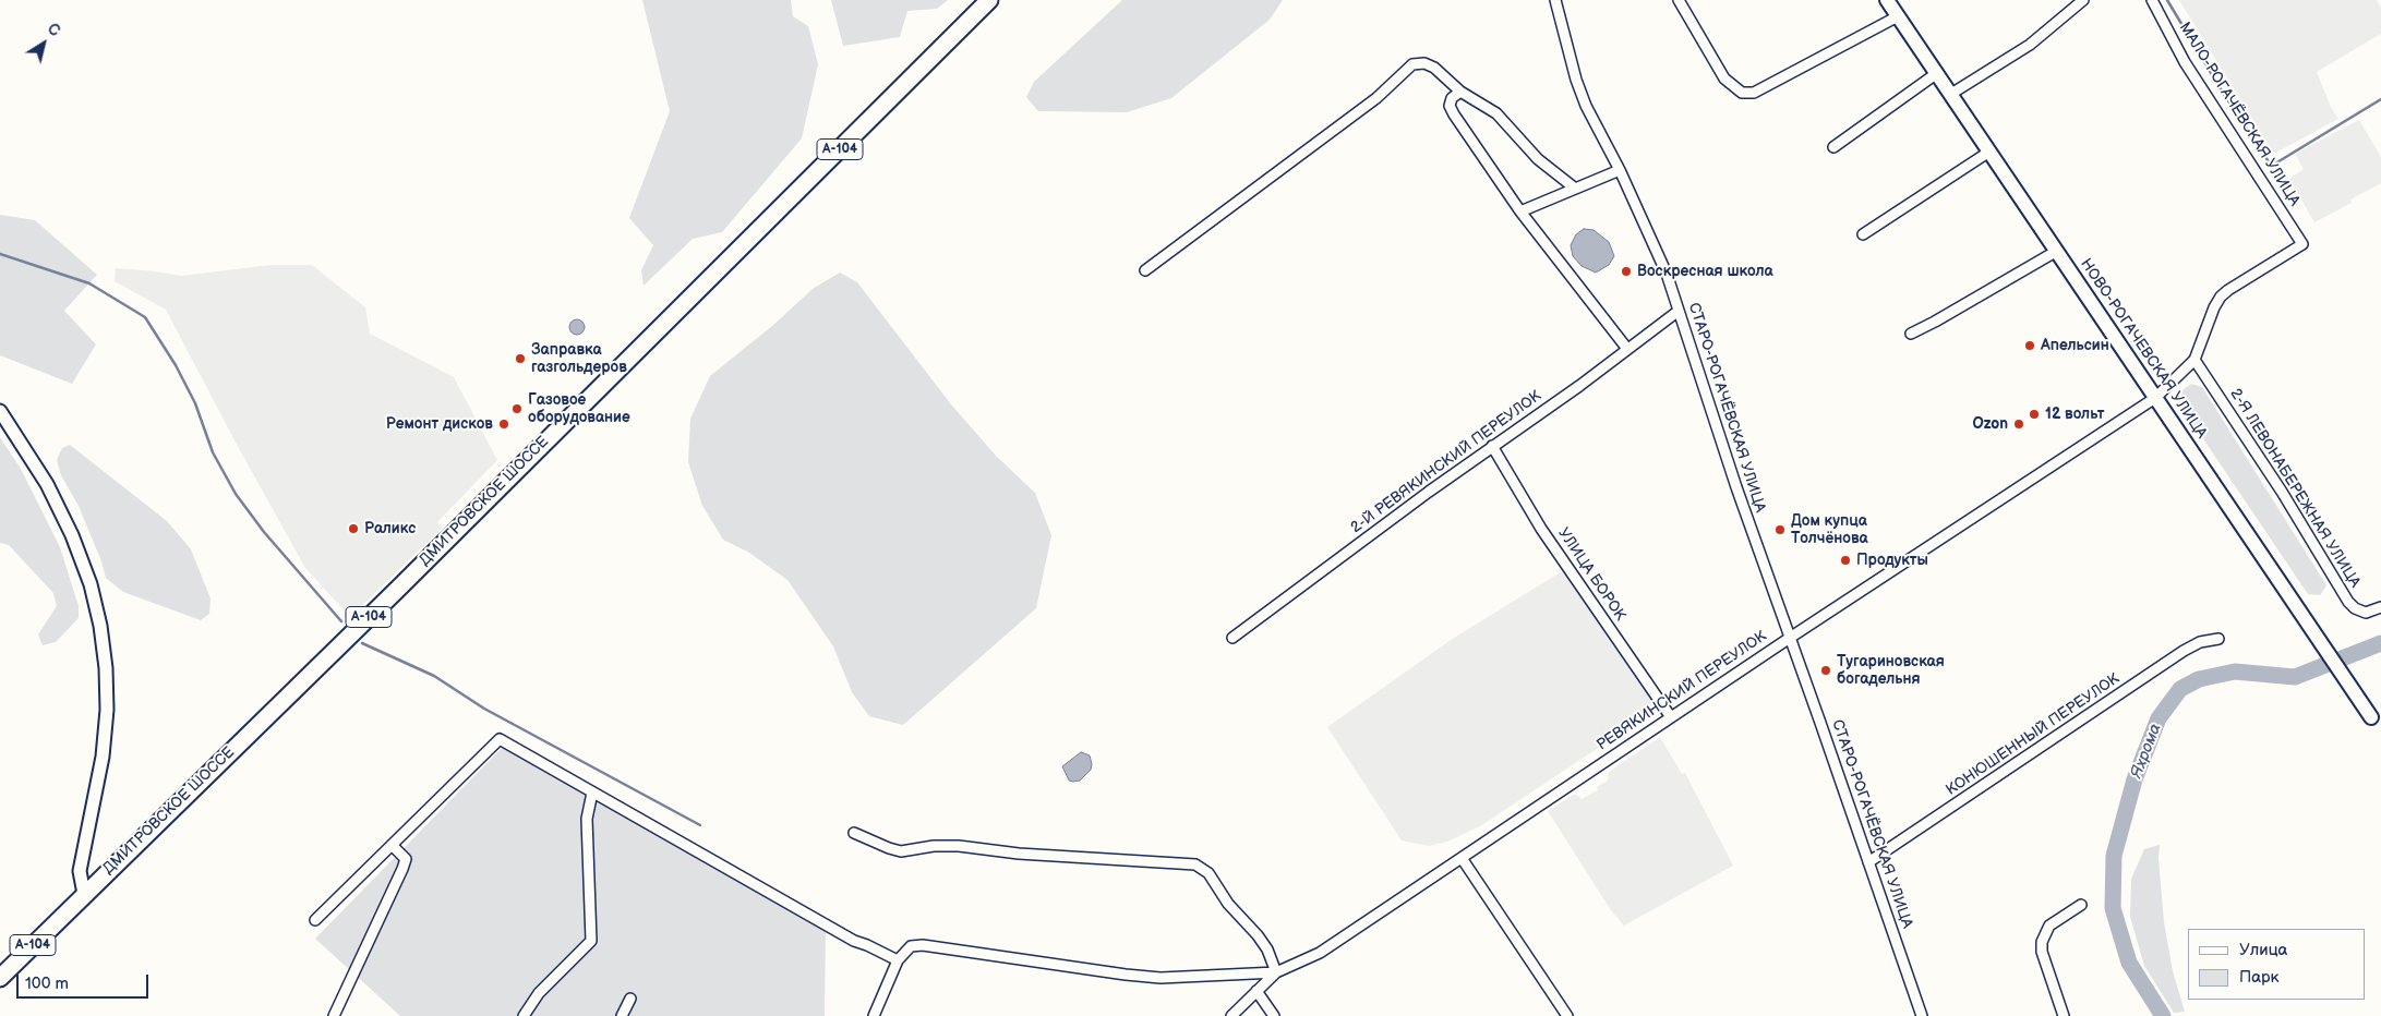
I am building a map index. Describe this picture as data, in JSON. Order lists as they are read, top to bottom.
{
  "streets": {
    "highway": ["А-104", "ДМИТРОВСКОЕ ШОССЕ"],
    "main road": ["НОВО-РОГАЧЕВСКАЯ УЛИЦА"],
    "street": [
      "МАЛО-РОГАЧЁВСКАЯ УЛИЦА",
      "СТАРО-РОГАЧЁВСКАЯ УЛИЦА",
      "2-Й РЕВЯКИНСКИЙ ПЕРЕУЛОК",
      "2-Я ЛЕВОНАБЕРЕЖНАЯ УЛИЦА",
      "УЛИЦА БОРОК",
      "РЕВЯКИНСКИЙ ПЕРЕУЛОК",
      "КОНЮШЕННЫЙ ПЕРЕУЛОК"
    ]
  },
  "crossings": [
    ["МАЛО-РОГАЧЁВСКАЯ УЛИЦА", "2-Я ЛЕВОНАБЕРЕЖНАЯ УЛИЦА"],
    ["МАЛО-РОГАЧЁВСКАЯ УЛИЦА", "РЕВЯКИНСКИЙ ПЕРЕУЛОК"],
    ["НОВО-РОГАЧЕВСКАЯ УЛИЦА", "РЕВЯКИНСКИЙ ПЕРЕУЛОК"],
    ["СТАРО-РОГАЧЁВСКАЯ УЛИЦА", "2-Й РЕВЯКИНСКИЙ ПЕРЕУЛОК"],
    ["СТАРО-РОГАЧЁВСКАЯ УЛИЦА", "РЕВЯКИНСКИЙ ПЕРЕУЛОК"],
    ["СТАРО-РОГАЧЁВСКАЯ УЛИЦА", "КОНЮШЕННЫЙ ПЕРЕУЛОК"],
    ["2-Й РЕВЯКИНСКИЙ ПЕРЕУЛОК", "УЛИЦА БОРОК"],
    ["2-Я ЛЕВОНАБЕРЕЖНАЯ УЛИЦА", "РЕВЯКИНСКИЙ ПЕРЕУЛОК"],
    ["УЛИЦА БОРОК", "РЕВЯКИНСКИЙ ПЕРЕУЛОК"]
  ],
  "water": ["Яхрома"],
  "places": [
    "Воскресная школа",
    "Апельсин",
    "Заправка газгольдеров",
    "Газовое оборудование",
    "12 вольт",
    "Ремонт дисков",
    "Ozon",
    "Раликс",
    "Дом купца Толчёнова",
    "Продукты",
    "Тугариновская богадельня"
  ],
  "legend": ["Улица", "Парк"],
  "scale_bar": "100 m",
  "north": "top right"
}
